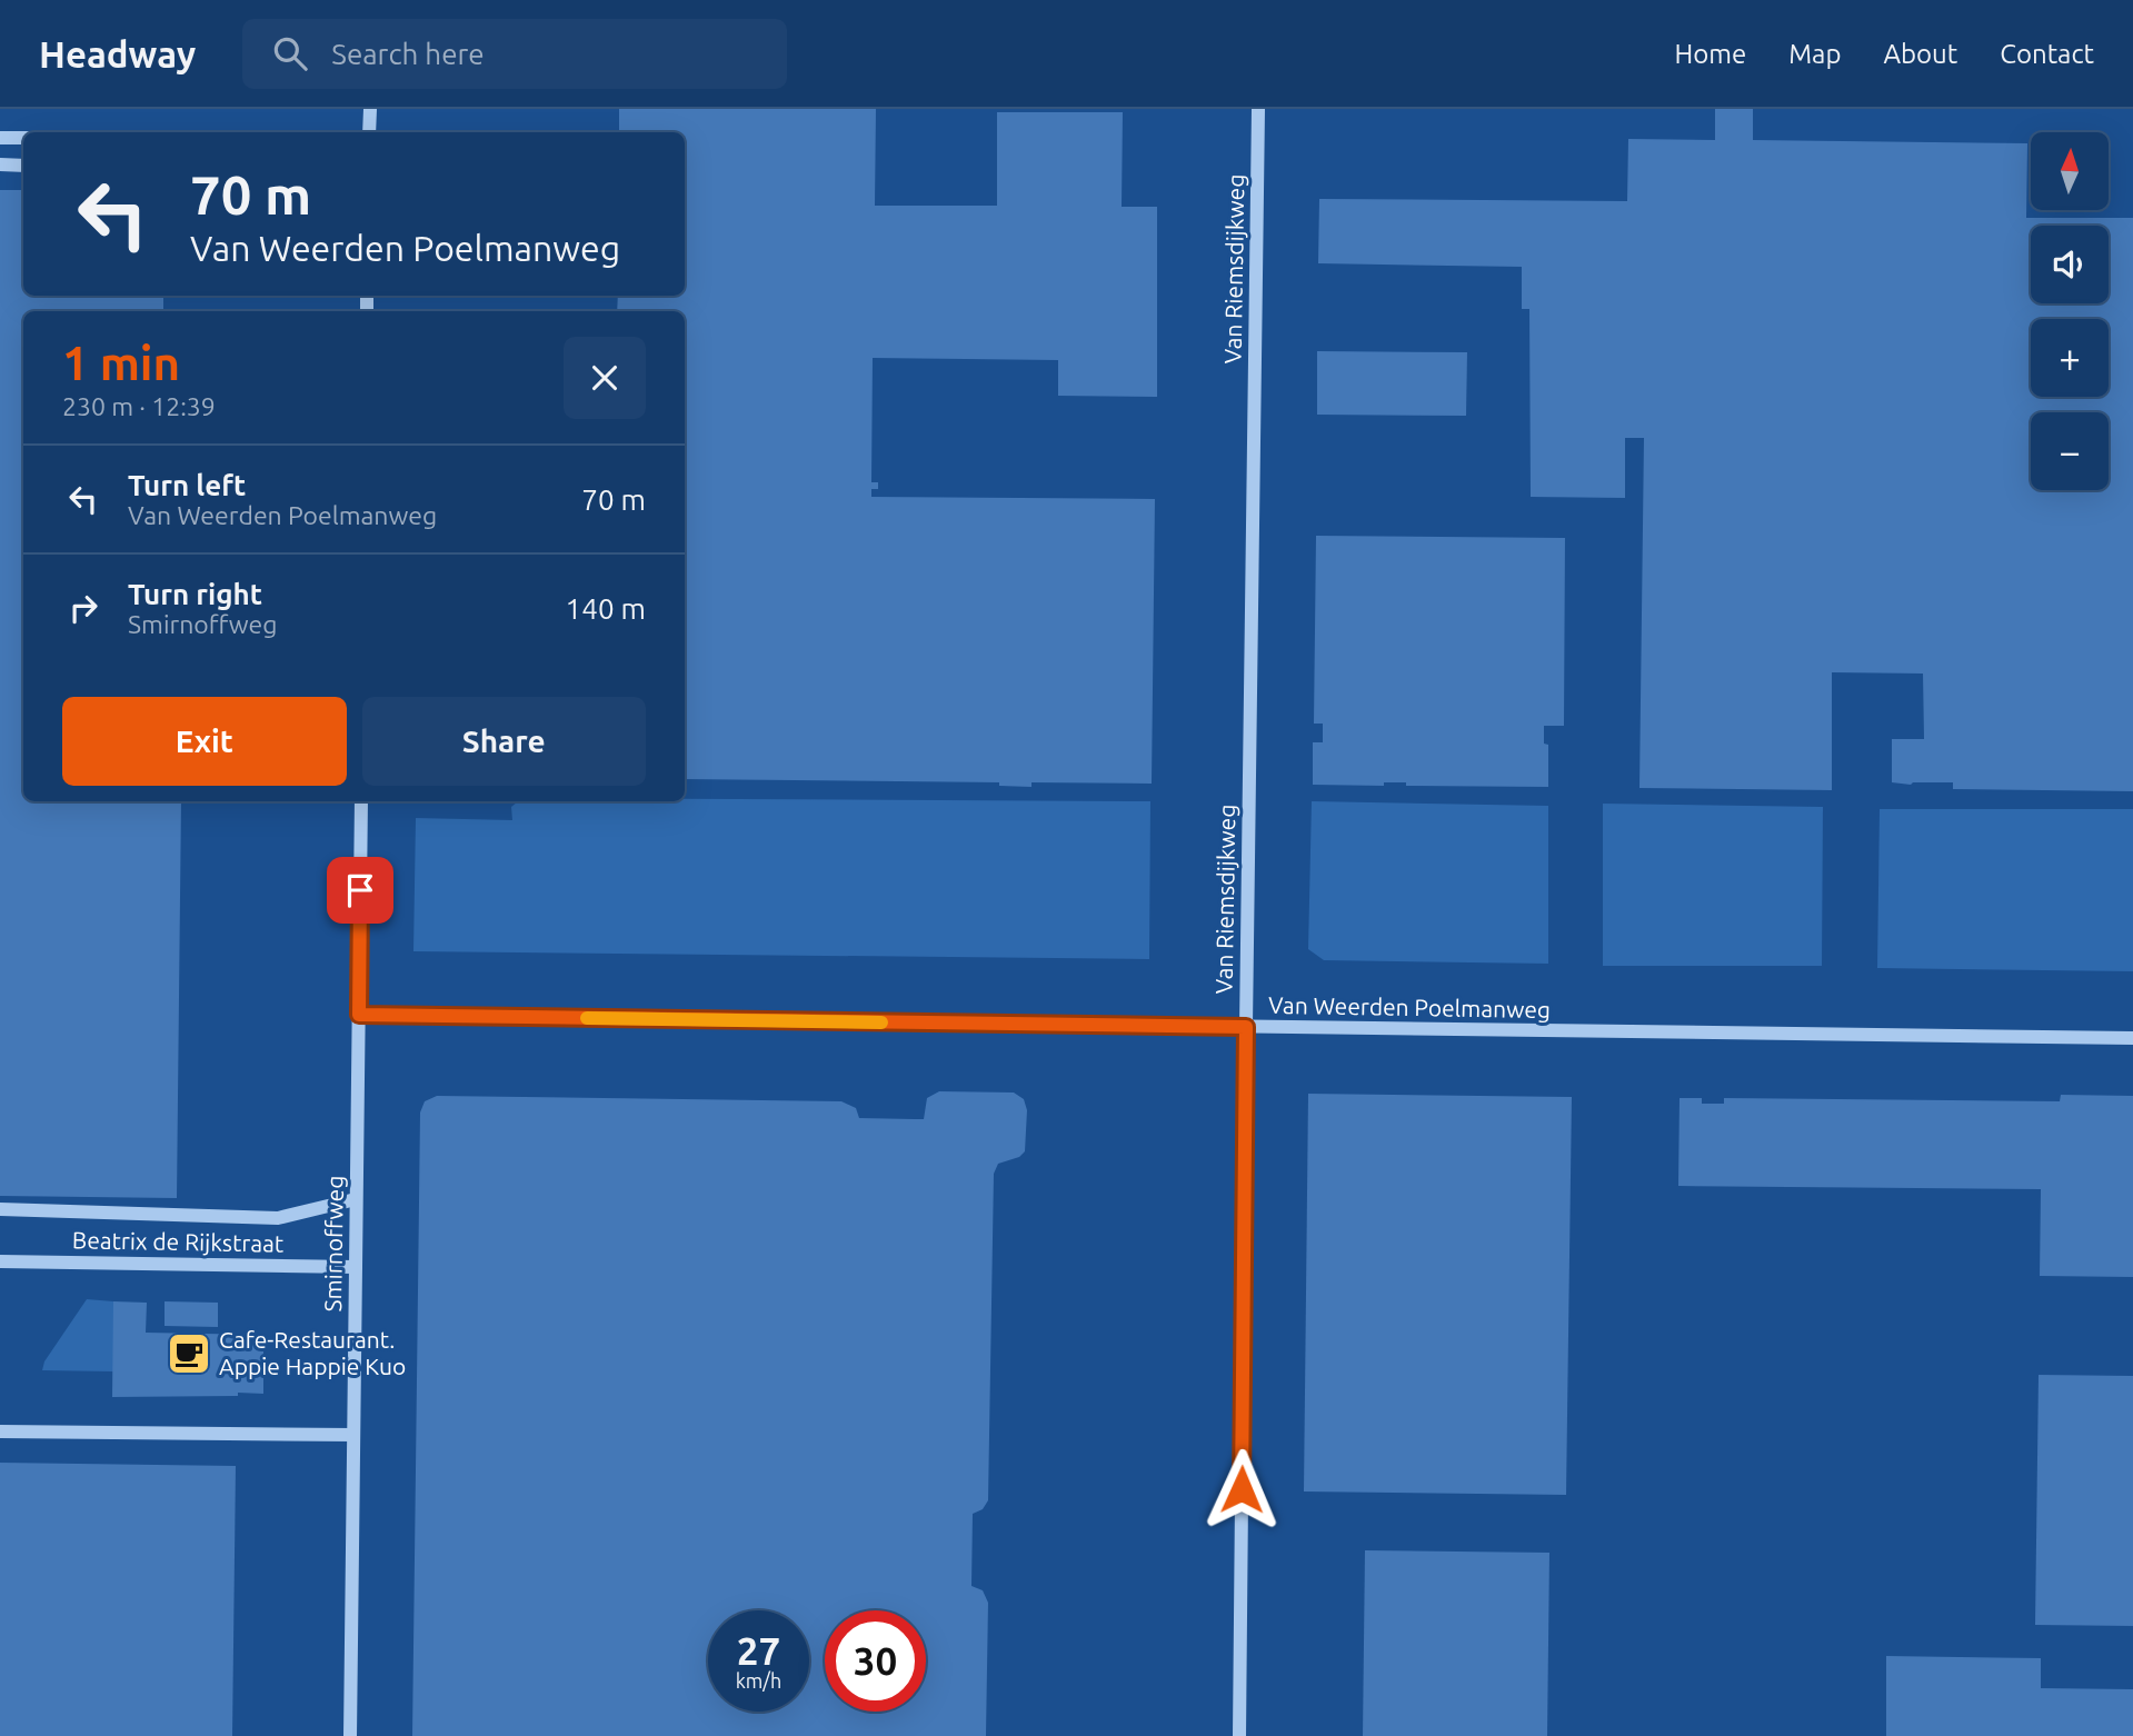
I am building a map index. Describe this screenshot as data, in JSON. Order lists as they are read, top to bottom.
{
  "streets": {
    "street": [
      "Van Riemsdijkweg",
      "Van Weerden Poelmanweg",
      "Beatrix de Rijkstraat",
      "Smirnoffweg"
    ]
  },
  "crossings": [
    ["Van Riemsdijkweg", "Van Weerden Poelmanweg"],
    ["Van Weerden Poelmanweg", "Smirnoffweg"],
    ["Beatrix de Rijkstraat", "Smirnoffweg"]
  ],
  "places": {
    "cafe": ["Cafe-Restaurant. Appie Happie Kuo"]
  },
  "north": "top",
  "page": {
    "header": "Headway",
    "search": "Search here",
    "nav": [
      "Home",
      "Map",
      "About",
      "Contact"
    ],
    "map_buttons": ["+", "−"],
    "turn": ["70 m", "Van Weerden Poelmanweg"],
    "heading": ["1 min", "230 m · 12:39"],
    "list": [
      {
        "name": "Turn left",
        "note": "Van Weerden Poelmanweg",
        "value": "70 m"
      },
      {
        "name": "Turn right",
        "note": "Smirnoffweg",
        "value": "140 m"
      }
    ],
    "buttons": ["Exit", "Share"],
    "speed": "27 km/h",
    "limit": "30"
  }
}
